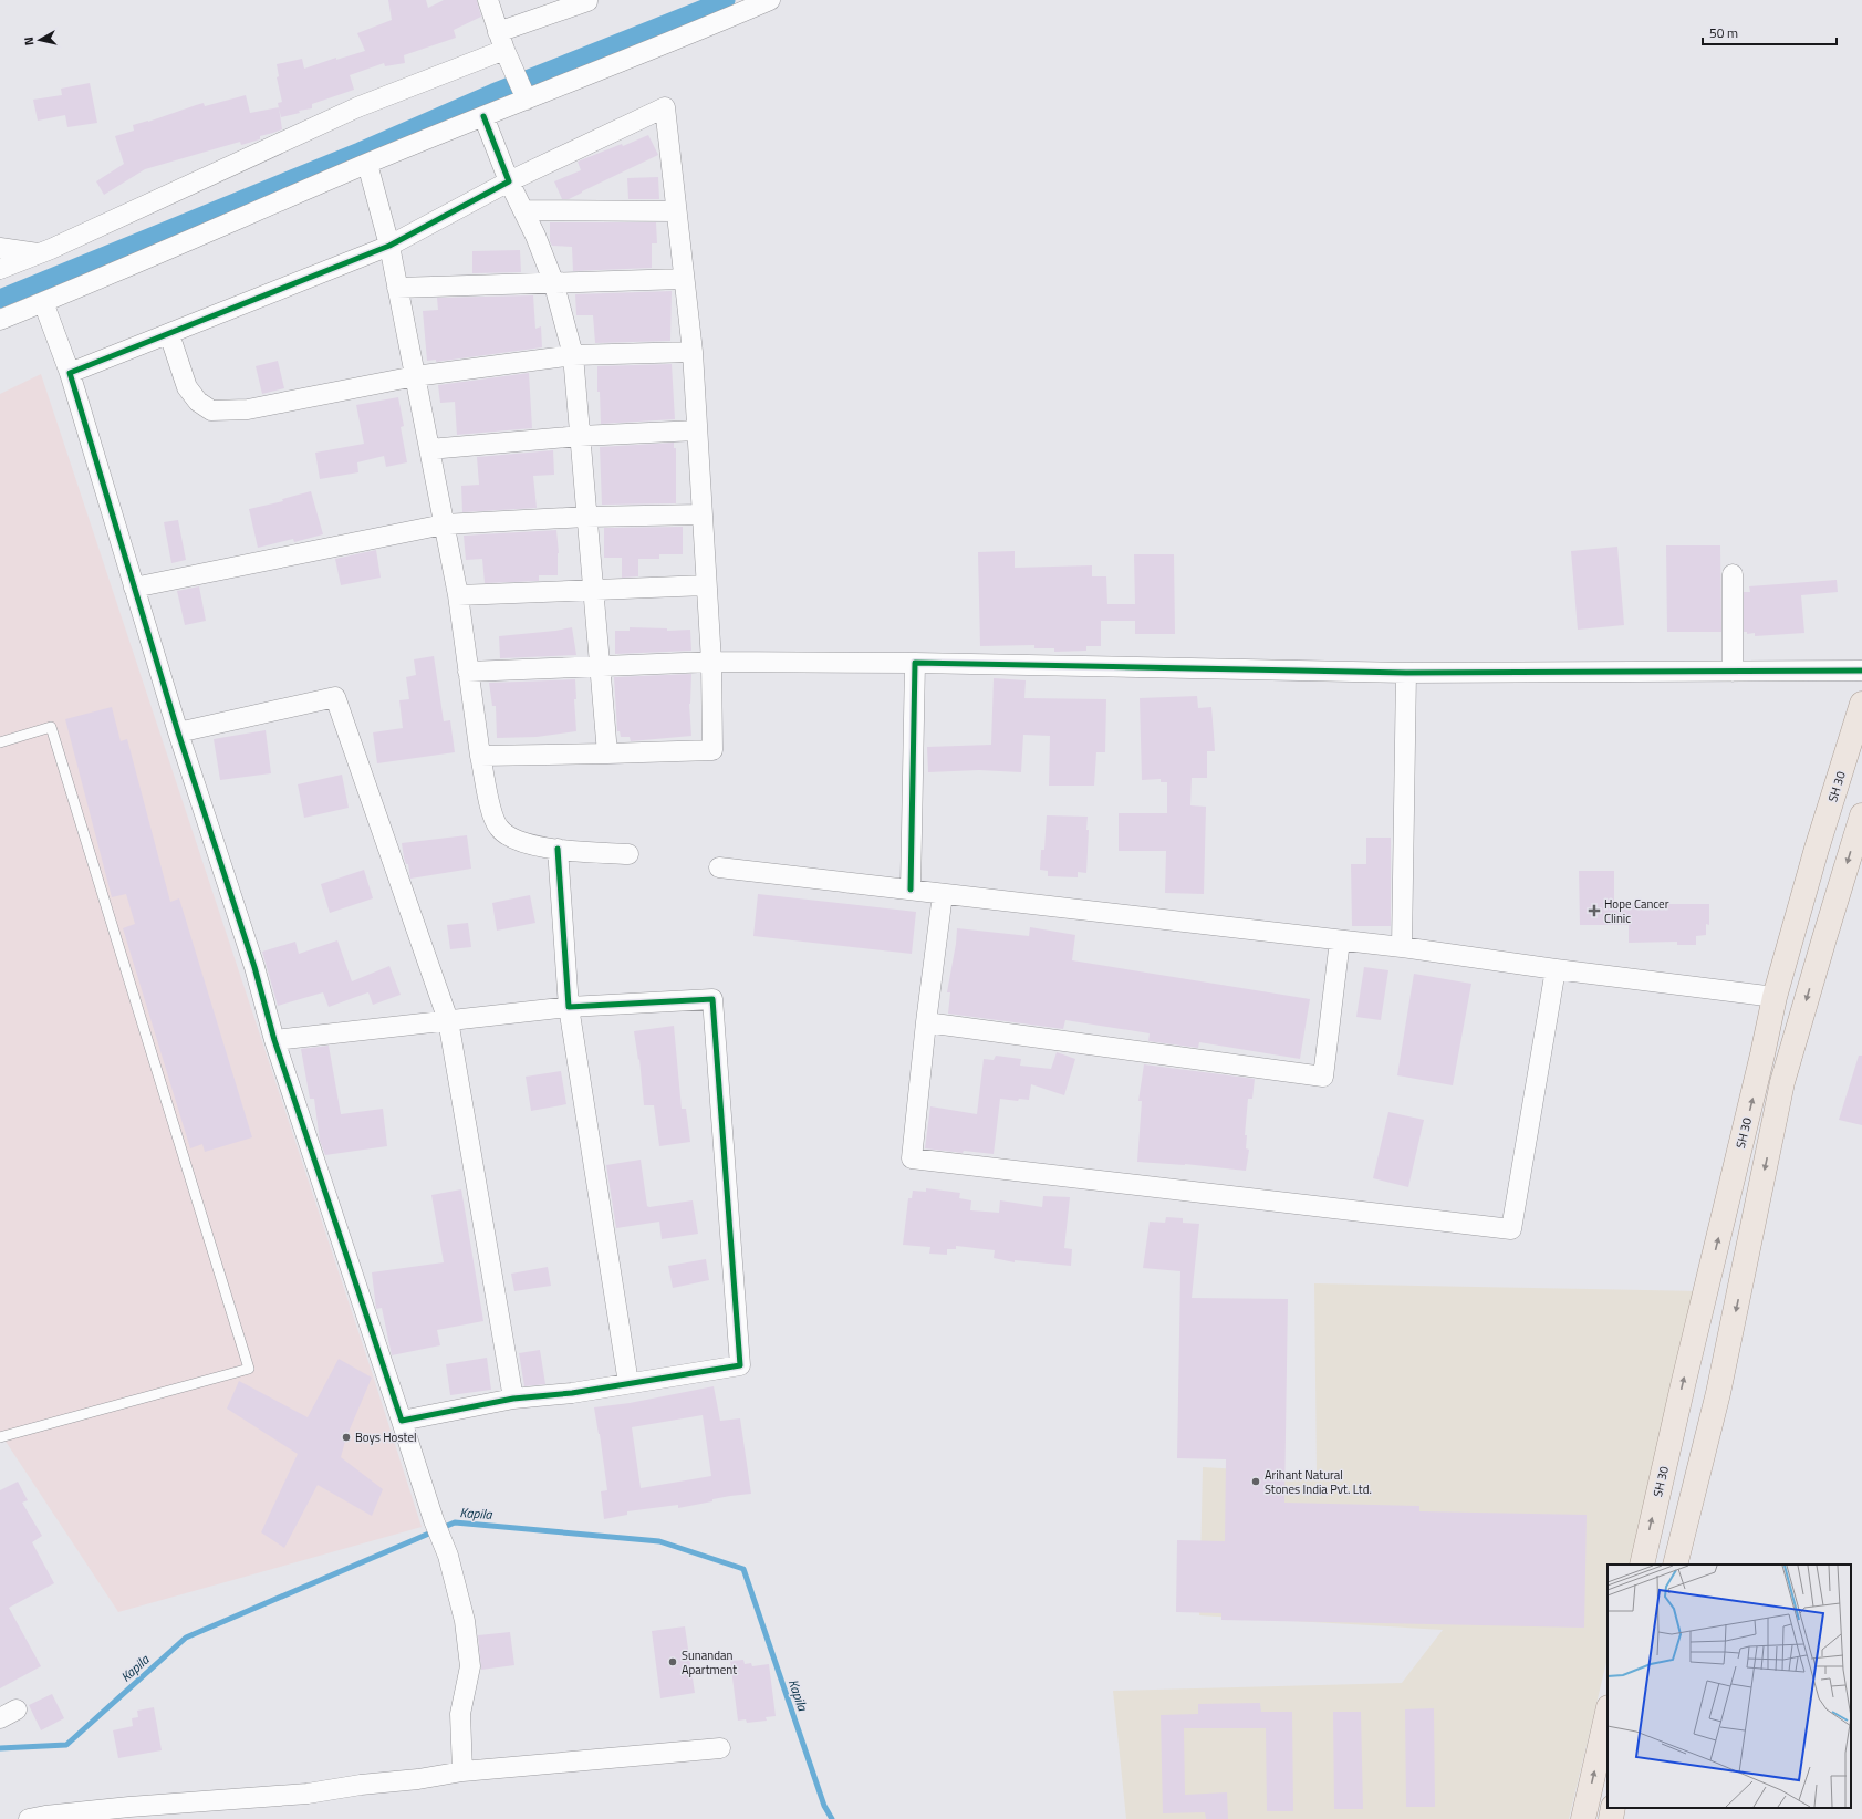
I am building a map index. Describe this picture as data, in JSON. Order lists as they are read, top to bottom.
{
  "streets": {
    "main road": ["SH 30"]
  },
  "water": ["Kapila"],
  "places": {
    "health": ["Hope Cancer Clinic"],
    "other": ["Boys Hostel", "Arihant Natural Stones India Pvt. Ltd.", "Sunandan Apartment"]
  },
  "scale_bar": "50 m",
  "north": "left"
}
